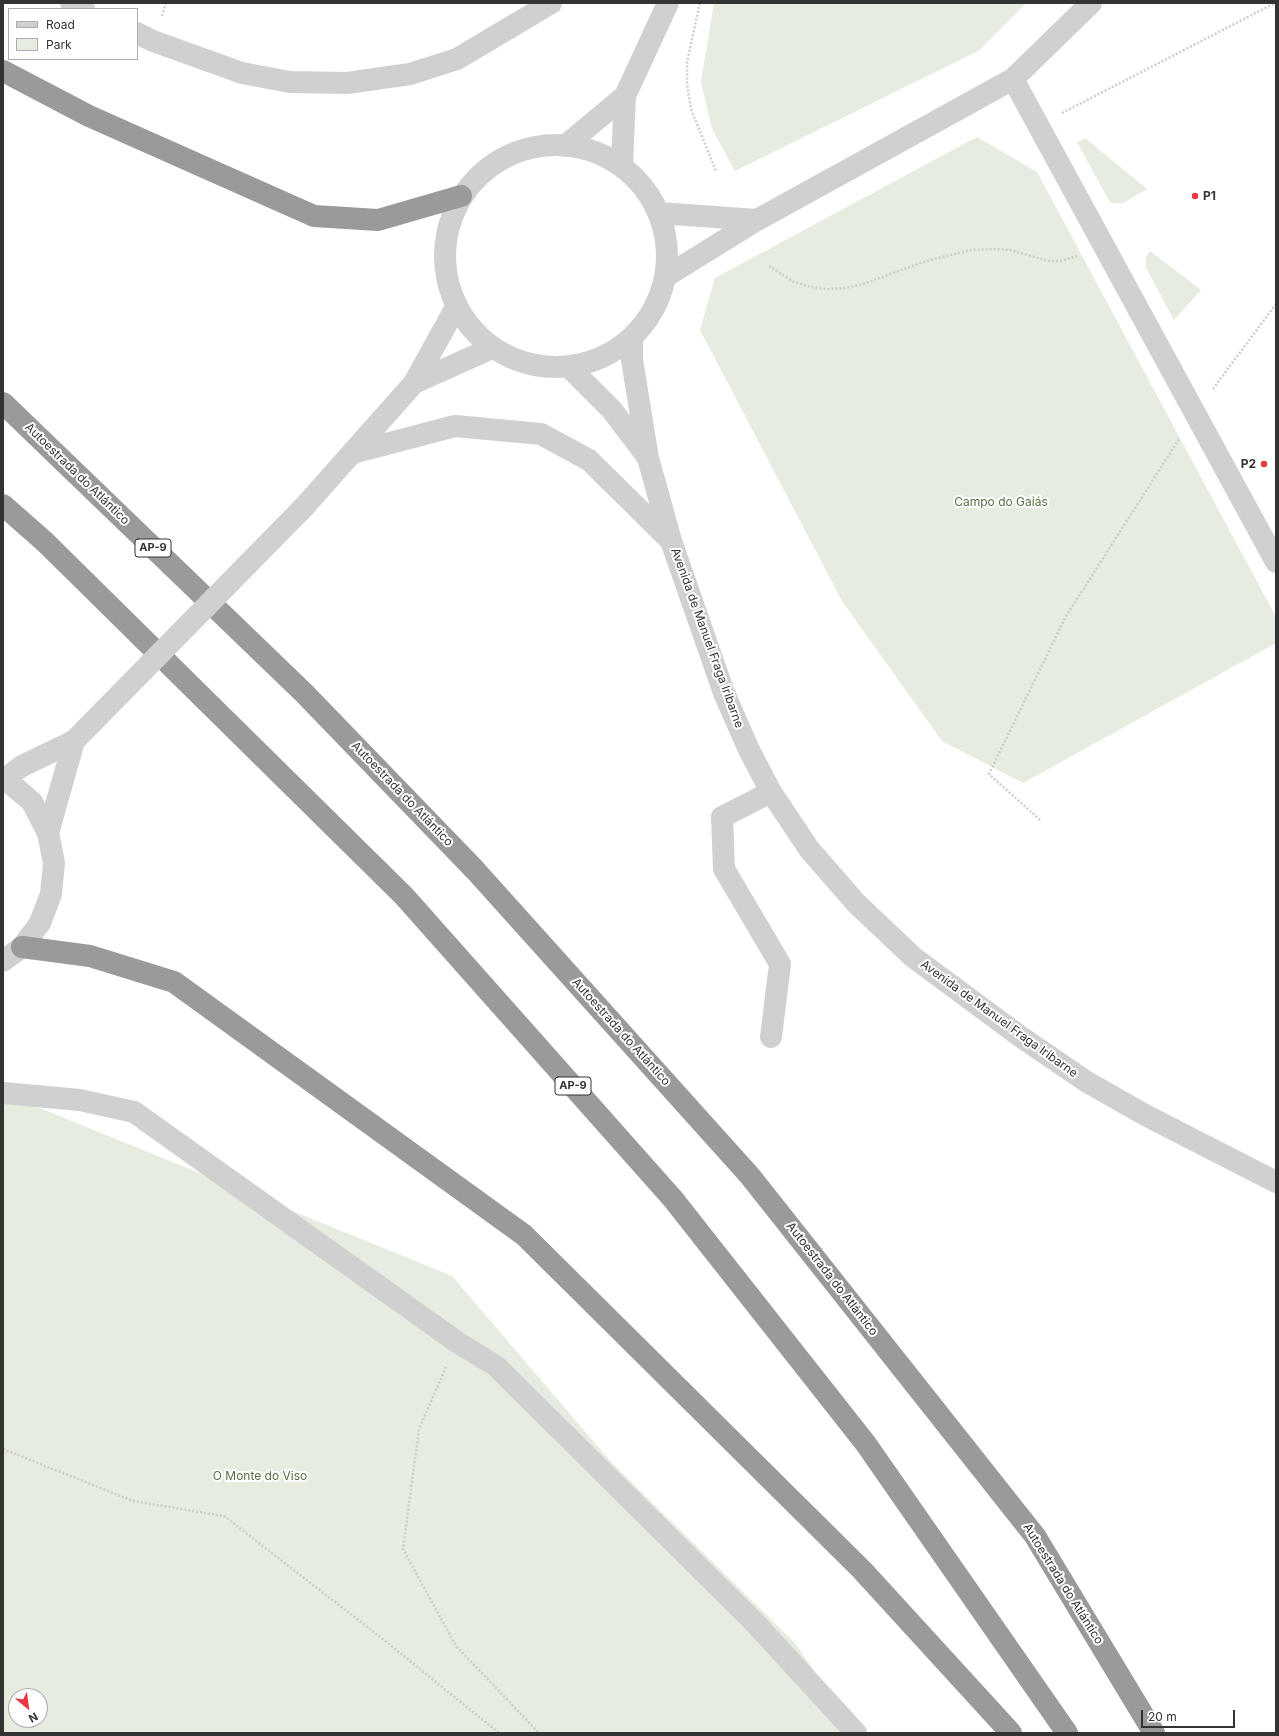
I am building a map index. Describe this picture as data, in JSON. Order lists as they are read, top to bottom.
{
  "streets": {
    "highway": ["Autoestrada do Atlántico", "AP-9"],
    "street": ["Avenida de Manuel Fraga Iribarne"]
  },
  "parks": ["Campo do Gaiás", "O Monte do Viso"],
  "places": ["P1", "P2"],
  "legend": ["Road", "Park"],
  "scale_bar": "20 m",
  "north": "bottom right"
}
